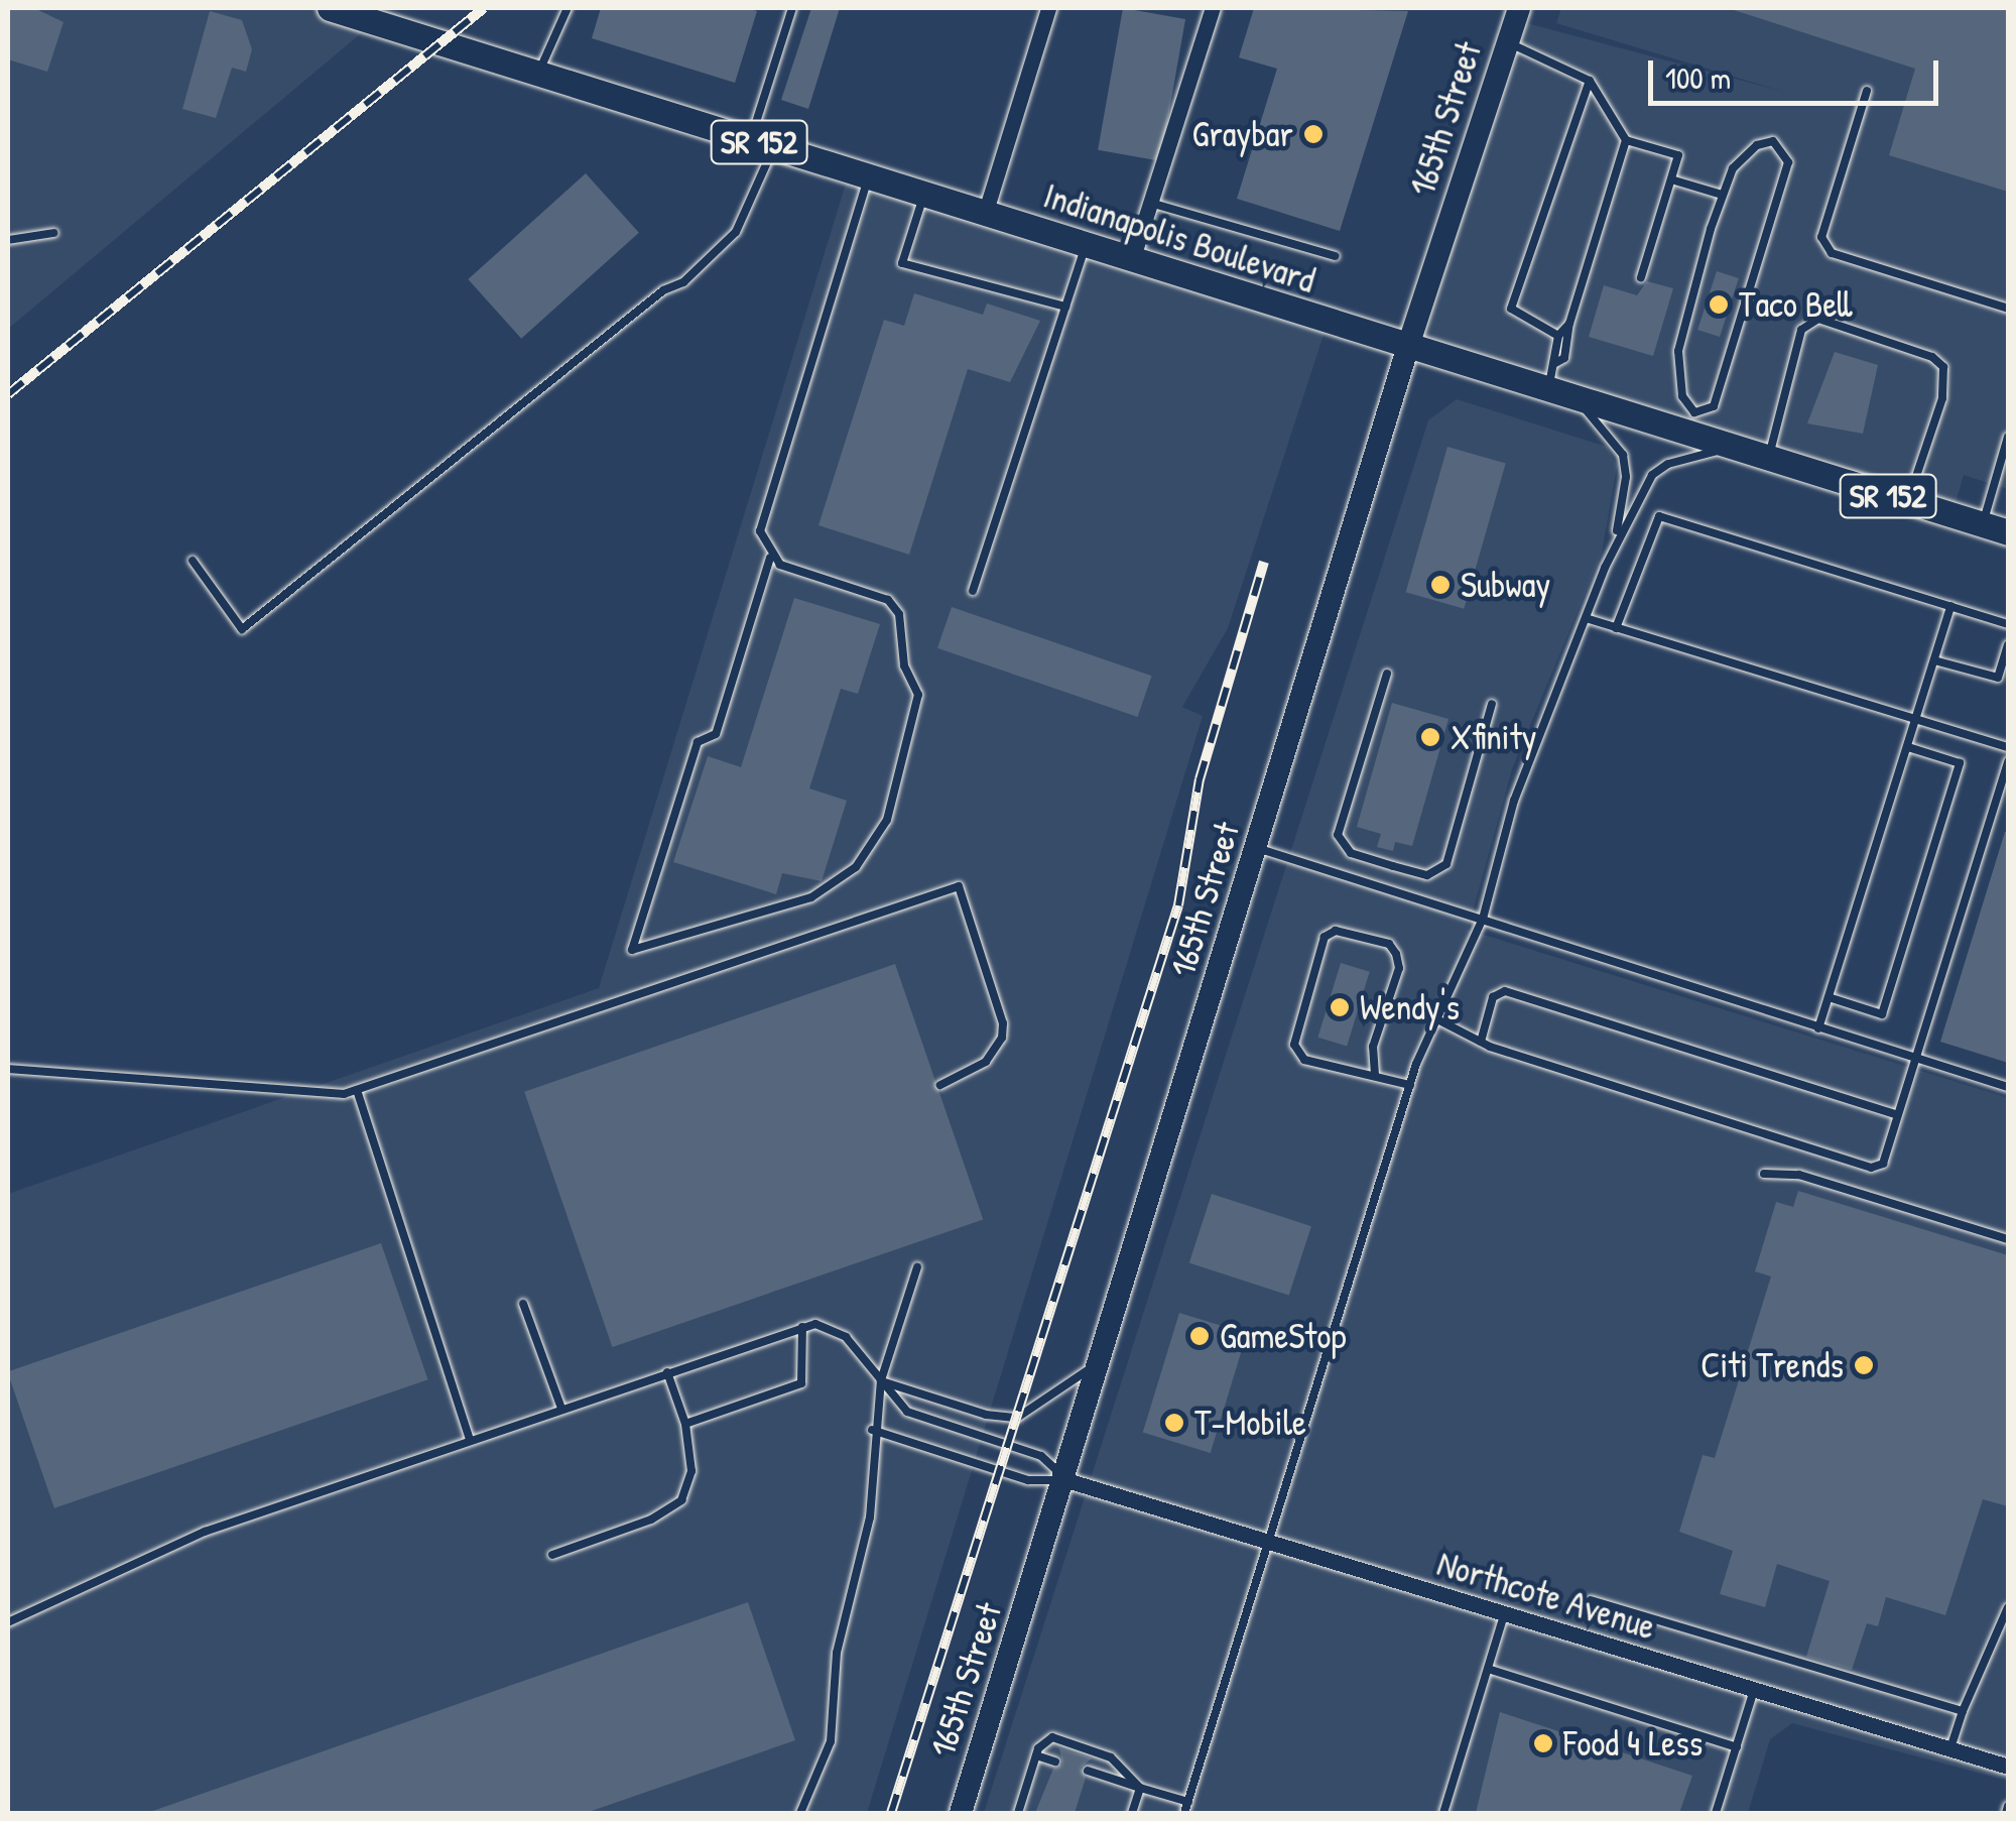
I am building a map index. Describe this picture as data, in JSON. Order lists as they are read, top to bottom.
{
  "streets": {
    "main road": ["165th Street", "SR 152", "Indianapolis Boulevard"],
    "street": ["Northcote Avenue"]
  },
  "crossings": [
    ["165th Street", "Indianapolis Boulevard"],
    ["165th Street", "Northcote Avenue"]
  ],
  "places": [
    "Graybar",
    "Taco Bell",
    "Subway",
    "Xfinity",
    "Wendy's",
    "GameStop",
    "Citi Trends",
    "T-Mobile",
    "Food 4 Less"
  ],
  "scale_bar": "100 m"
}
